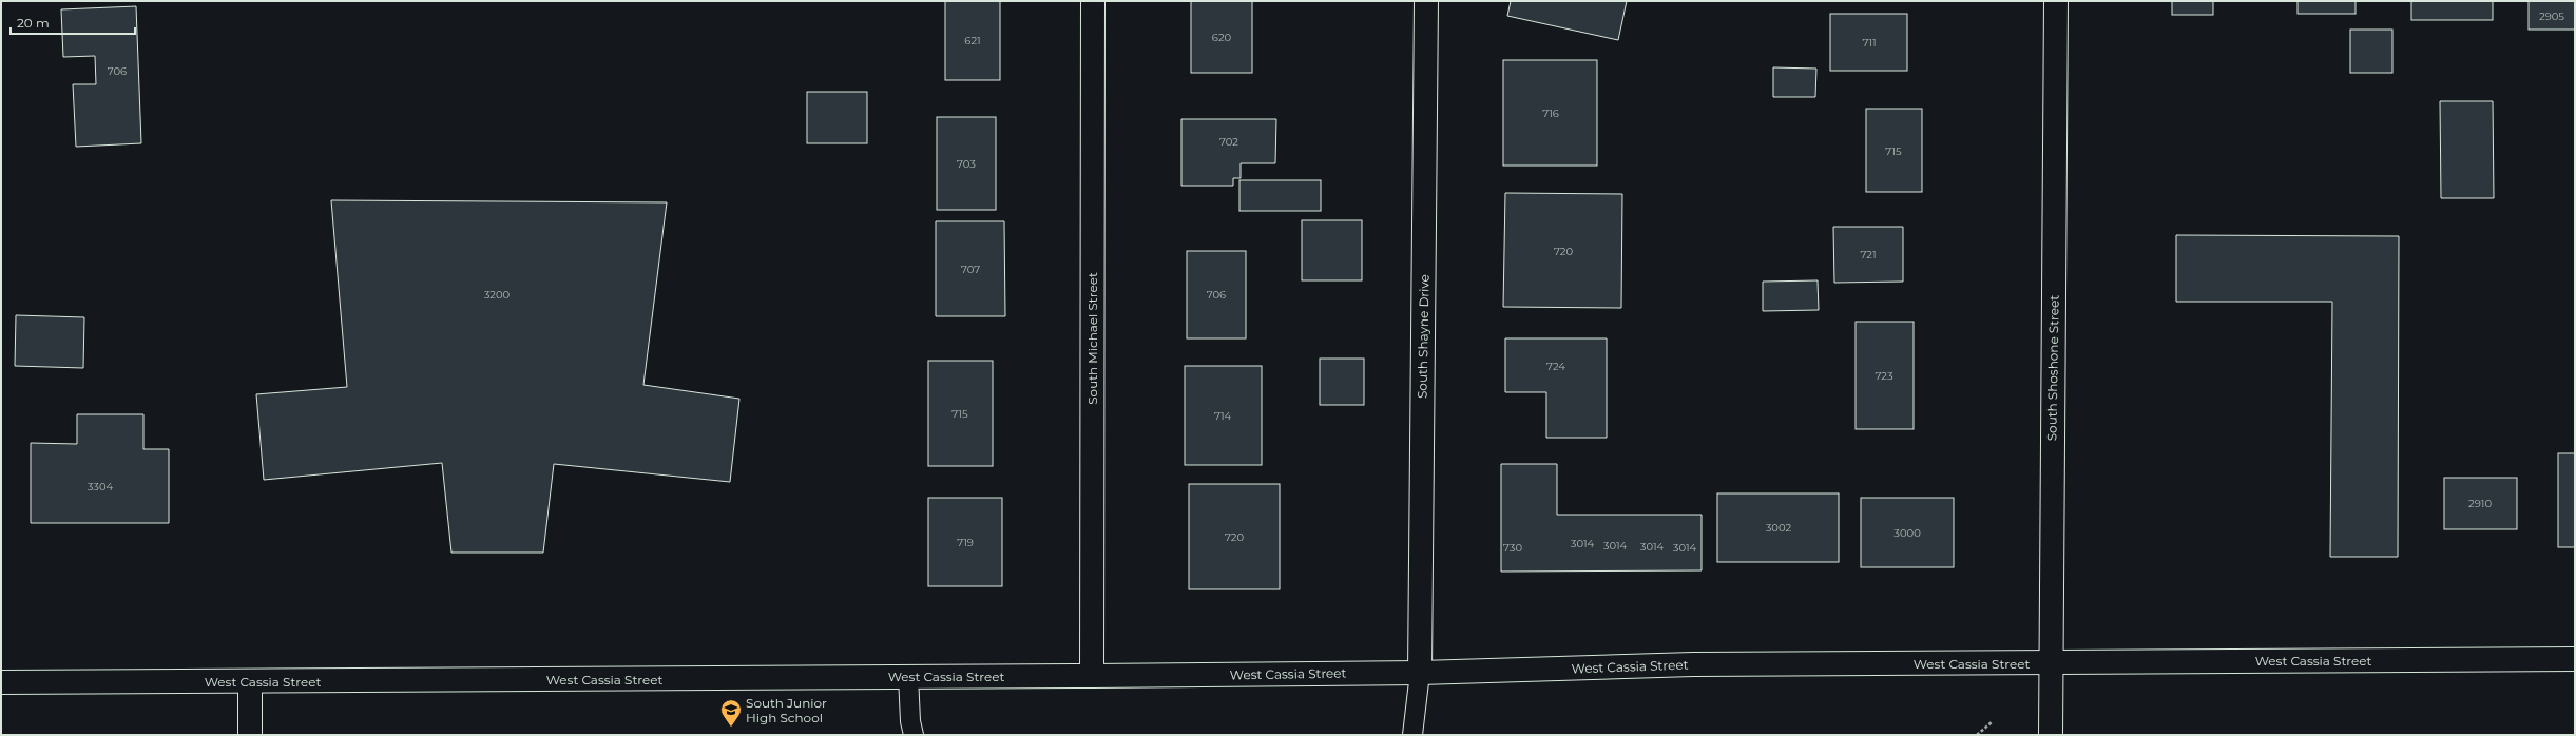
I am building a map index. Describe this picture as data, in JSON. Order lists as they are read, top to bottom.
{
  "streets": {
    "street": [
      "South Shayne Drive",
      "South Michael Street",
      "South Shoshone Street",
      "West Cassia Street"
    ]
  },
  "crossings": [
    ["South Shayne Drive", "West Cassia Street"],
    ["South Michael Street", "West Cassia Street"],
    ["South Shoshone Street", "West Cassia Street"]
  ],
  "places": {
    "school or university": ["South Junior High School"]
  },
  "house_numbers": [
    "2905",
    "620",
    "621",
    "711",
    "706",
    "716",
    "702",
    "715",
    "703",
    "720",
    "721",
    "707",
    "3200",
    "706",
    "724",
    "723",
    "715",
    "714",
    "3304",
    "2910",
    "3002",
    "3000",
    "720",
    "719",
    "3014",
    "3014",
    "3014",
    "730",
    "3014"
  ],
  "scale_bar": "20 m"
}
